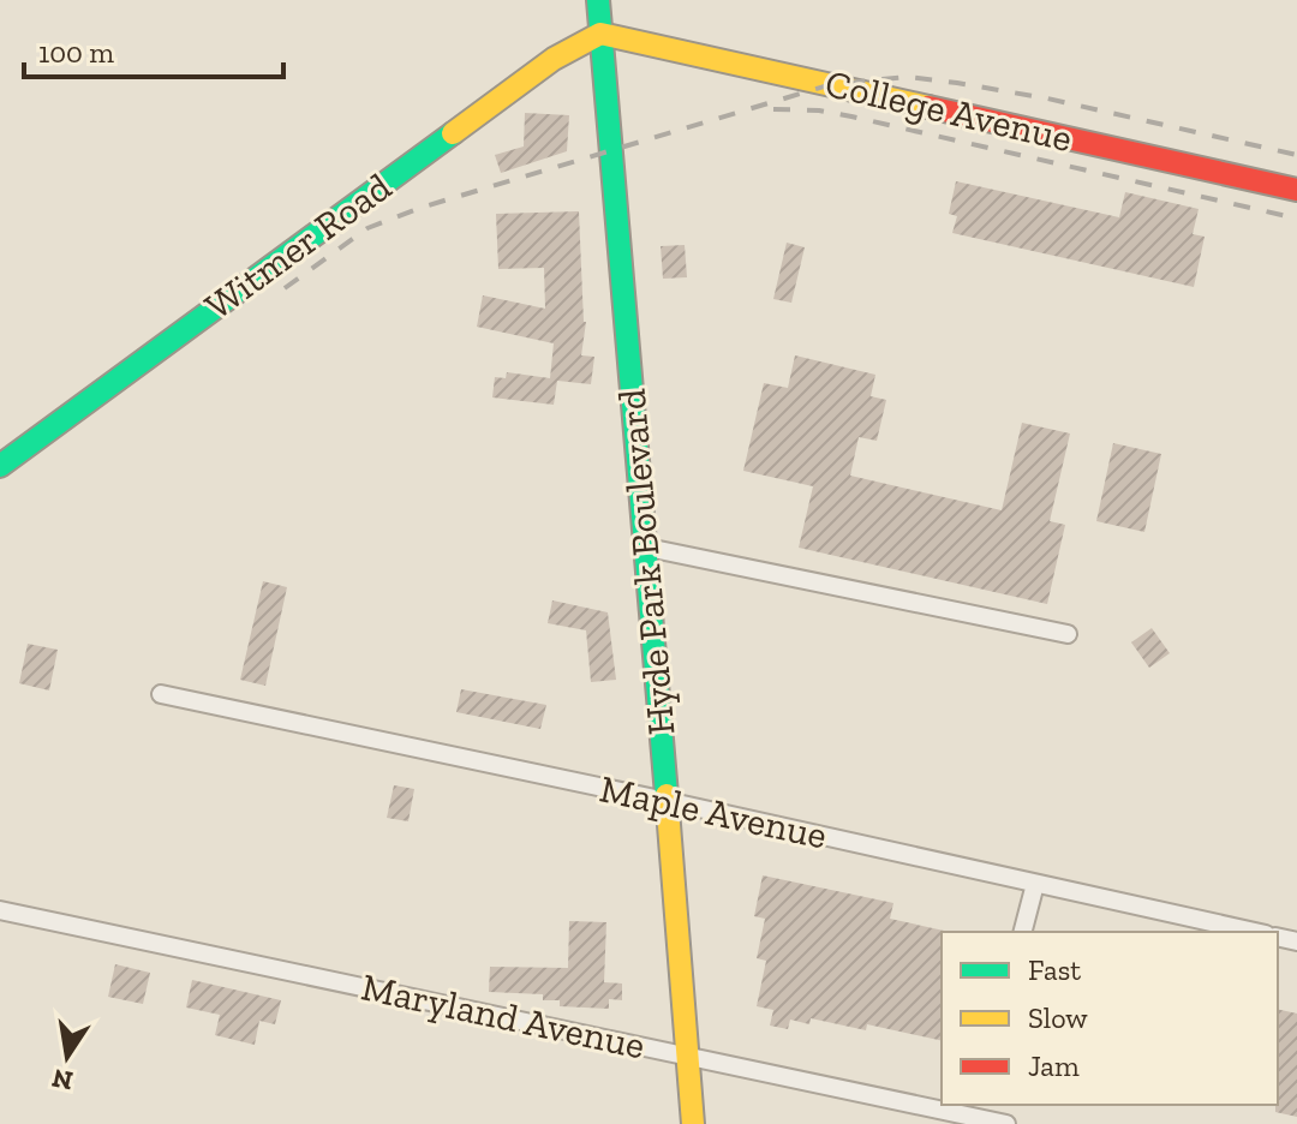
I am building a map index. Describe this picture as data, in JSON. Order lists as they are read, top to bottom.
{
  "streets": {
    "main road": ["College Avenue", "Witmer Road", "Hyde Park Boulevard"],
    "street": ["Maple Avenue", "Maryland Avenue"]
  },
  "crossings": [
    ["College Avenue", "Witmer Road"],
    ["College Avenue", "Hyde Park Boulevard"],
    ["Witmer Road", "Hyde Park Boulevard"],
    ["Hyde Park Boulevard", "Maple Avenue"],
    ["Hyde Park Boulevard", "Maryland Avenue"]
  ],
  "legend": ["Fast", "Slow", "Jam"],
  "scale_bar": "100 m",
  "north": "bottom"
}
